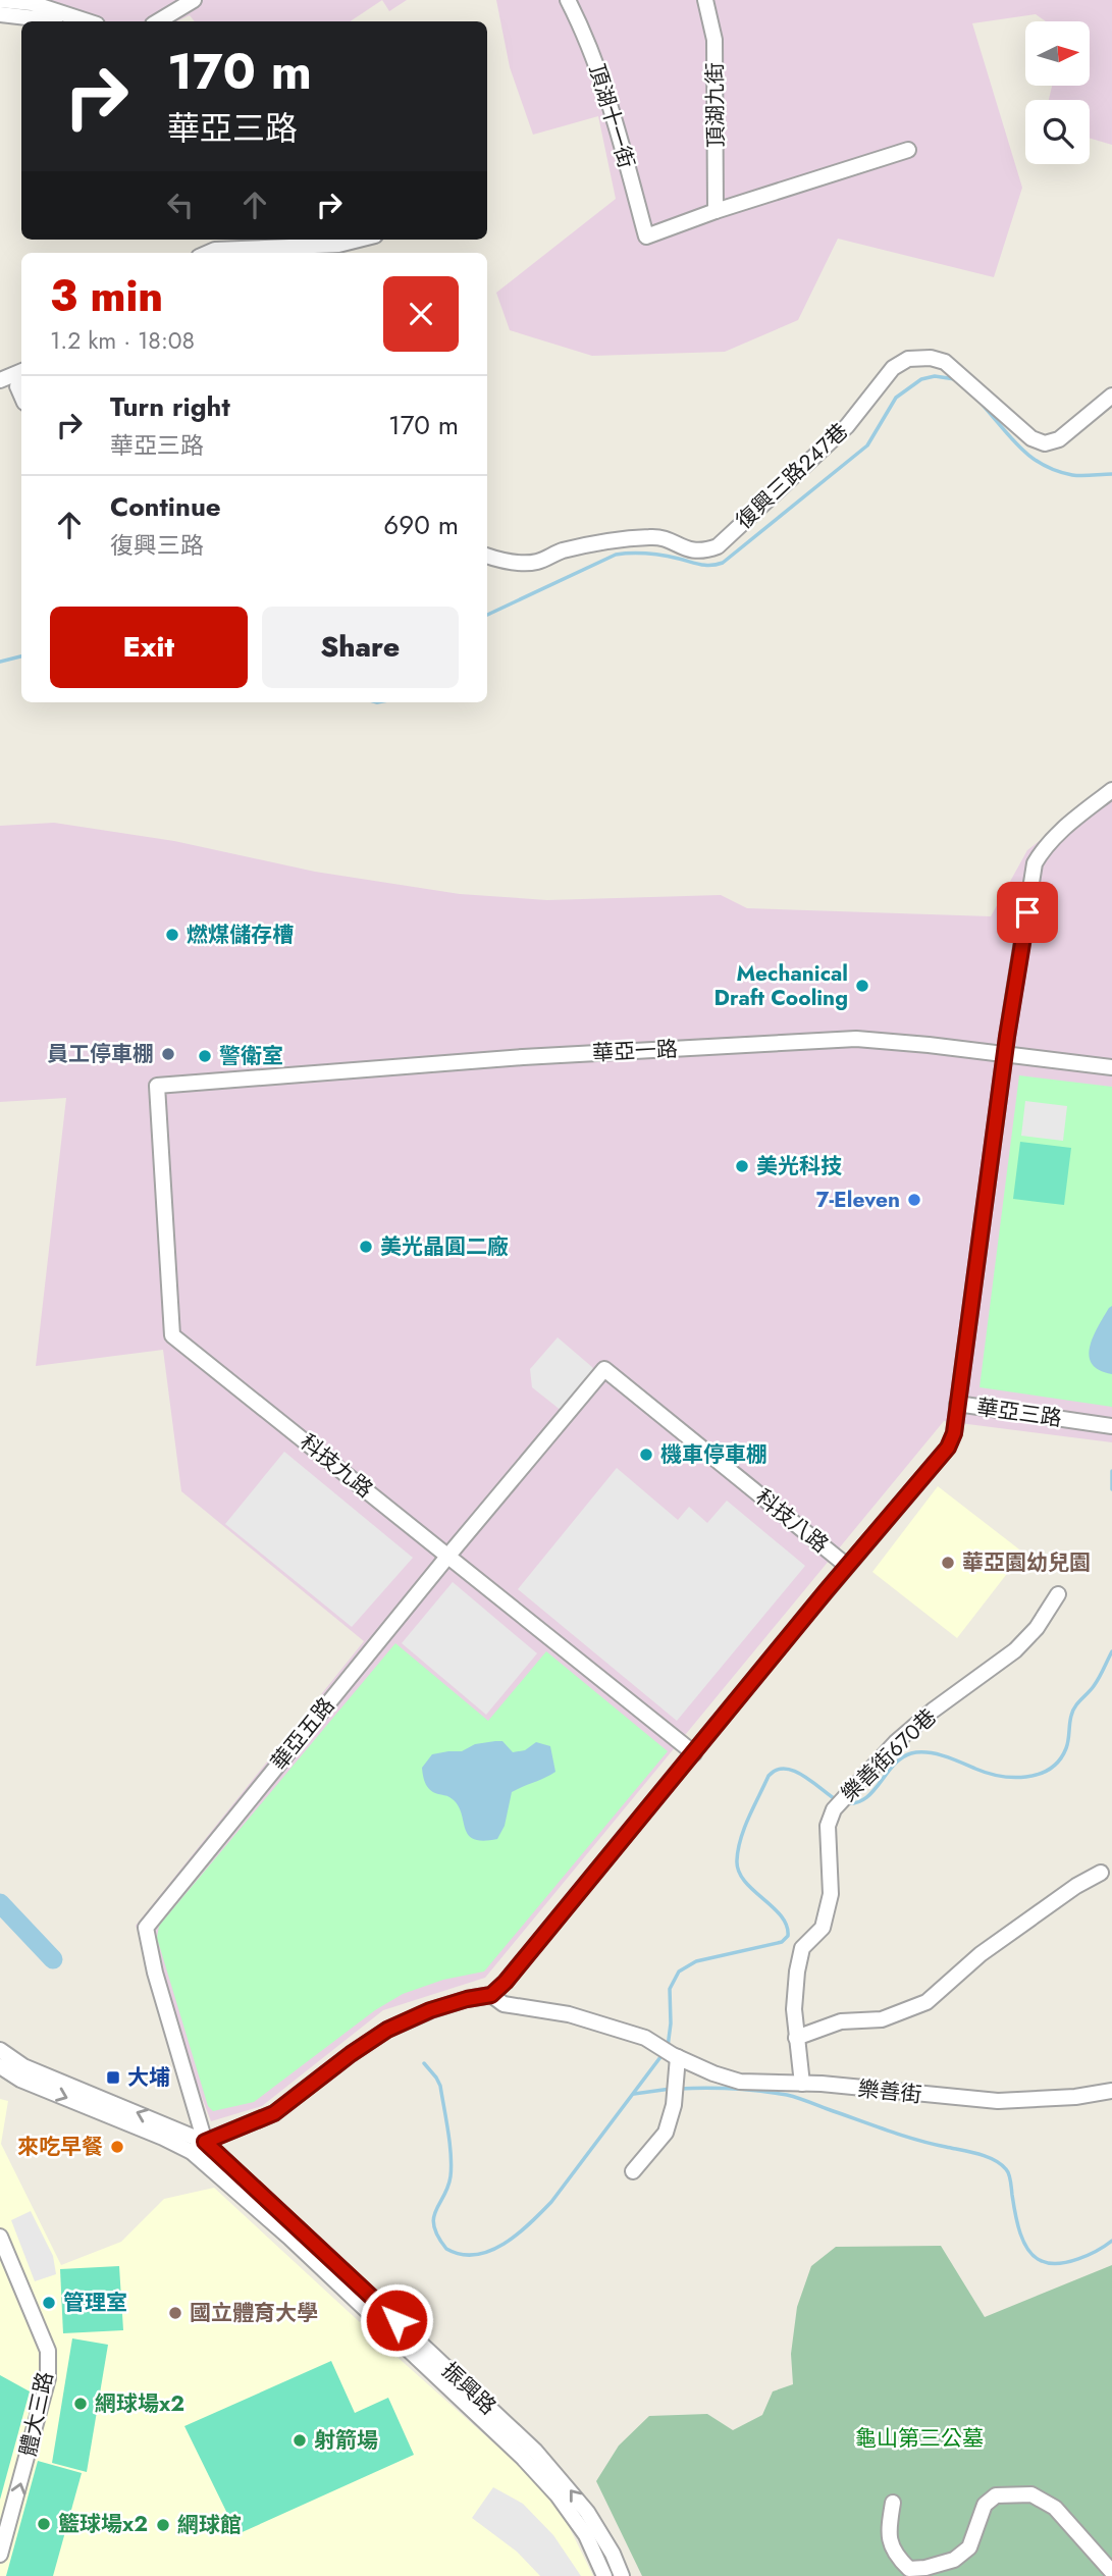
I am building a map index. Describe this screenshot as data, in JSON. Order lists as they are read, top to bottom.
{
  "streets": {
    "street": [
      "頂湖九街",
      "頂湖十一街",
      "復興三路247巷",
      "華亞一路",
      "華亞三路",
      "科技九路",
      "科技八路",
      "華亞五路",
      "樂善街670巷",
      "樂善街",
      "振興路",
      "體大三路"
    ]
  },
  "crossings": [
    ["頂湖九街", "頂湖十一街"],
    ["華亞一路", "科技九路"],
    ["華亞三路", "科技九路"],
    ["華亞三路", "科技八路"],
    ["華亞三路", "樂善街"],
    ["科技九路", "華亞五路"],
    ["科技八路", "華亞五路"],
    ["華亞五路", "振興路"],
    ["樂善街670巷", "樂善街"]
  ],
  "one_way": ["體大三路"],
  "parks": ["龜山第三公墓"],
  "places": {
    "other": [
      "燃煤儲存槽",
      "Mechanical Draft Cooling",
      "員工停車棚",
      "警衛室",
      "美光科技",
      "7-Eleven",
      "美光晶圓二廠",
      "機車停車棚",
      "華亞園幼兒園",
      "來吃早餐",
      "管理室",
      "國立體育大學",
      "網球場x2",
      "射箭場",
      "籃球場x2",
      "網球館"
    ],
    "transit": ["大埔"]
  },
  "north": "right",
  "page": {
    "turn": ["170 m", "華亞三路"],
    "heading": ["3 min", "1.2 km · 18:08"],
    "list": [
      {
        "name": "Turn right",
        "note": "華亞三路",
        "value": "170 m"
      },
      {
        "name": "Continue",
        "note": "復興三路",
        "value": "690 m"
      }
    ],
    "buttons": ["Exit", "Share"]
  }
}
